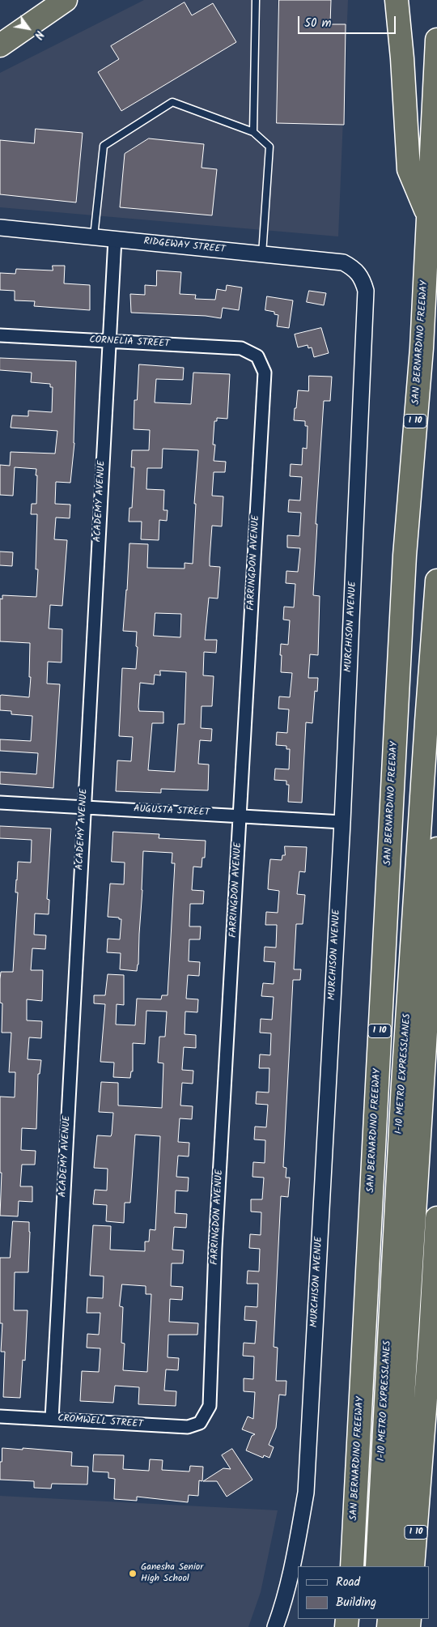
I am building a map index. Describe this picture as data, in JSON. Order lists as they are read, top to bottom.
{
  "streets": {
    "highway": ["SAN BERNARDINO FREEWAY", "I 10", "I-10 METRO EXPRESSLANES"],
    "street": [
      "RIDGEWAY STREET",
      "CORNELIA STREET",
      "ACADEMY AVENUE",
      "FARRINGDON AVENUE",
      "MURCHISON AVENUE",
      "AUGUSTA STREET",
      "CROMWELL STREET"
    ]
  },
  "crossings": [
    ["RIDGEWAY STREET", "ACADEMY AVENUE"],
    ["RIDGEWAY STREET", "MURCHISON AVENUE"],
    ["CORNELIA STREET", "ACADEMY AVENUE"],
    ["CORNELIA STREET", "FARRINGDON AVENUE"],
    ["ACADEMY AVENUE", "AUGUSTA STREET"],
    ["ACADEMY AVENUE", "CROMWELL STREET"],
    ["FARRINGDON AVENUE", "AUGUSTA STREET"],
    ["FARRINGDON AVENUE", "CROMWELL STREET"],
    ["MURCHISON AVENUE", "AUGUSTA STREET"]
  ],
  "places": ["Ganesha Senior High School"],
  "legend": ["Road", "Building"],
  "scale_bar": "50 m",
  "north": "bottom right"
}
